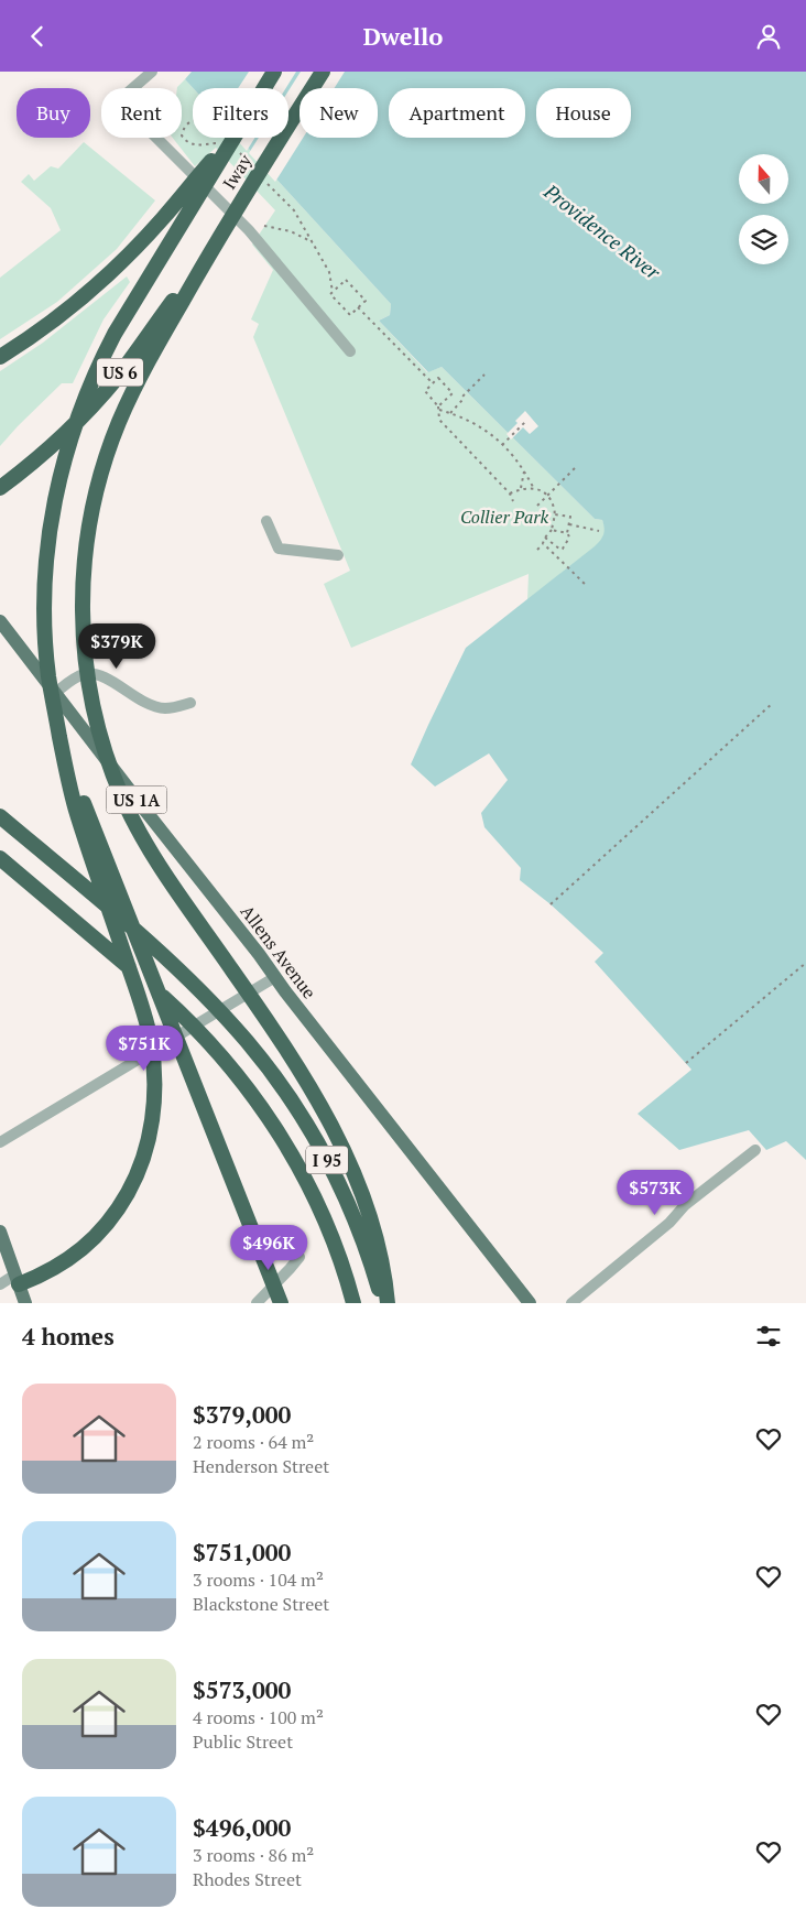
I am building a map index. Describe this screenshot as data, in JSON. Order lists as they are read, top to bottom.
{
  "streets": {
    "highway": ["Iway", "US 6", "I 95"],
    "main road": ["US 1A", "Allens Avenue"]
  },
  "crossings": [
    ["Iway", "US 6"]
  ],
  "water": ["Providence River"],
  "parks": ["Collier Park"],
  "north": "top",
  "page": {
    "header": "Dwello",
    "chip": [
      "Buy",
      "Rent",
      "Filters",
      "New",
      "Apartment",
      "House"
    ],
    "price": [
      "$379K",
      "$751K",
      "$573K",
      "$496K"
    ],
    "heading": "4 homes",
    "list": [
      {
        "name": "$379,000",
        "note": "2 rooms · 64 m² · Henderson Street"
      },
      {
        "name": "$751,000",
        "note": "3 rooms · 104 m² · Blackstone Street"
      },
      {
        "name": "$573,000",
        "note": "4 rooms · 100 m² · Public Street"
      },
      {
        "name": "$496,000",
        "note": "3 rooms · 86 m² · Rhodes Street"
      }
    ]
  }
}
